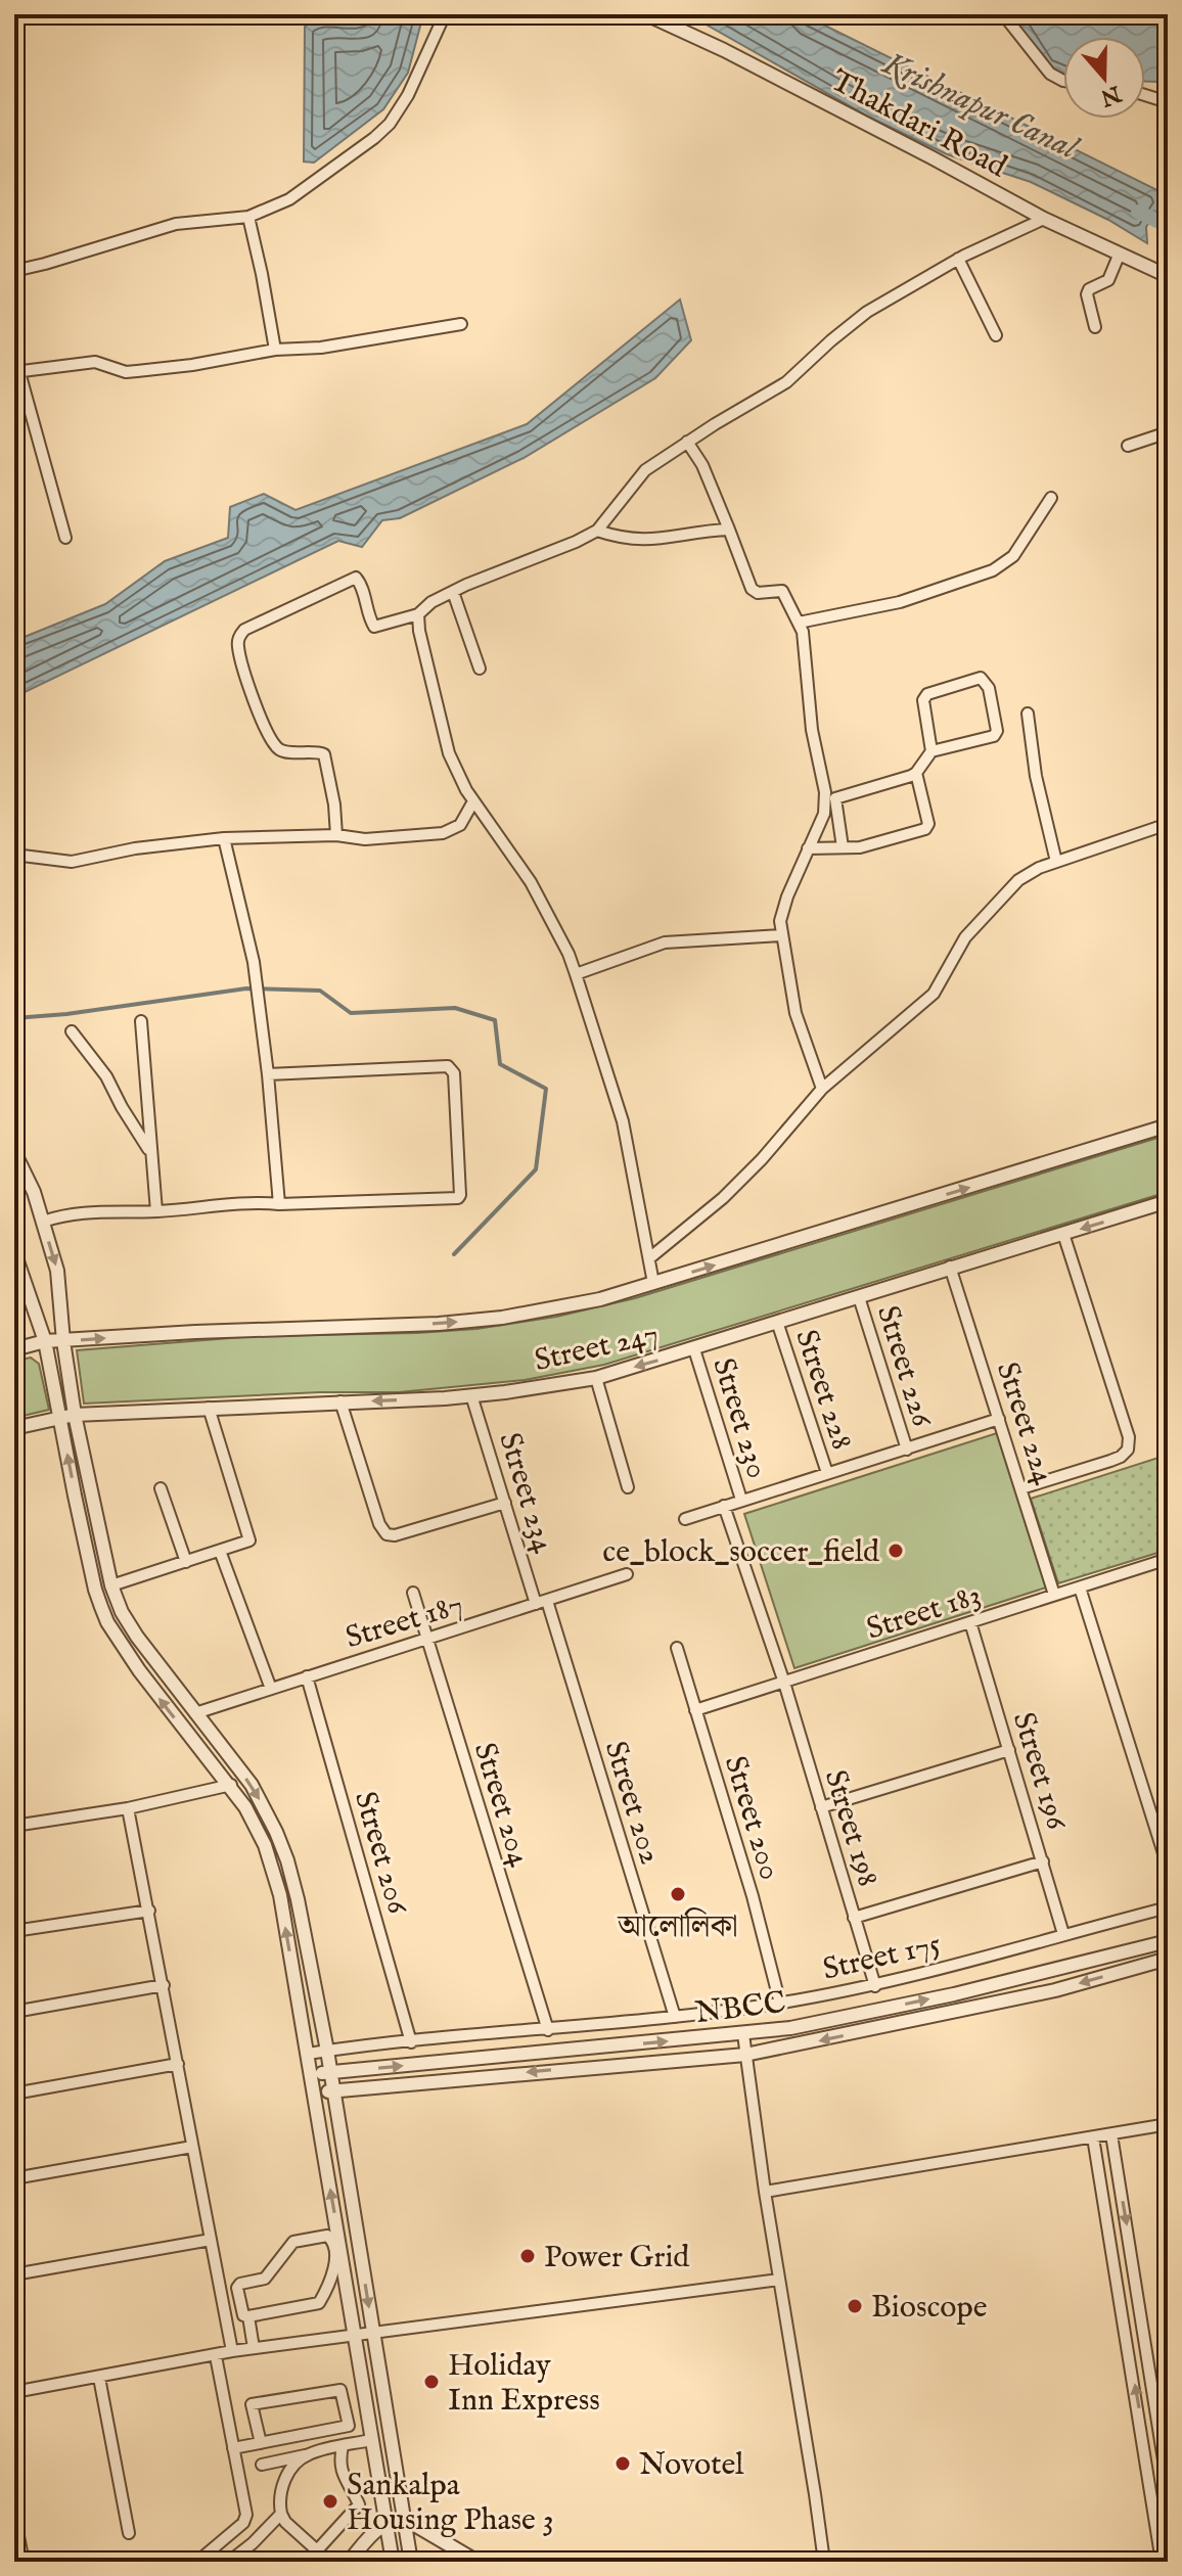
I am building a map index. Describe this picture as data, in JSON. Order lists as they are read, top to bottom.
{
  "streets": {
    "street": [
      "Thakdari Road",
      "Street 247",
      "Street 226",
      "Street 228",
      "Street 230",
      "Street 224",
      "Street 234",
      "Street 183",
      "Street 187",
      "Street 196",
      "Street 202",
      "Street 204",
      "Street 200",
      "Street 198",
      "Street 206",
      "Street 175",
      "NBCC"
    ]
  },
  "crossings": [
    ["Street 247", "Street 226"],
    ["Street 247", "Street 228"],
    ["Street 247", "Street 230"],
    ["Street 247", "Street 224"],
    ["Street 247", "Street 234"],
    ["Street 230", "Street 183"],
    ["Street 230", "Street 198"],
    ["Street 224", "Street 183"],
    ["Street 234", "Street 187"],
    ["Street 234", "Street 202"],
    ["Street 183", "Street 196"],
    ["Street 183", "Street 200"],
    ["Street 183", "Street 198"],
    ["Street 187", "Street 202"],
    ["Street 187", "Street 204"],
    ["Street 187", "Street 206"],
    ["Street 196", "Street 175"],
    ["Street 202", "Street 175"],
    ["Street 204", "Street 175"],
    ["Street 200", "Street 175"],
    ["Street 198", "Street 175"],
    ["Street 206", "Street 175"]
  ],
  "water": ["Krishnapur Canal"],
  "places": [
    "ce_block_soccer_field",
    "আলোলিকা",
    "Power Grid",
    "Bioscope",
    "Holiday Inn Express",
    "Novotel",
    "Sankalpa Housing Phase 3"
  ],
  "north": "bottom"
}
